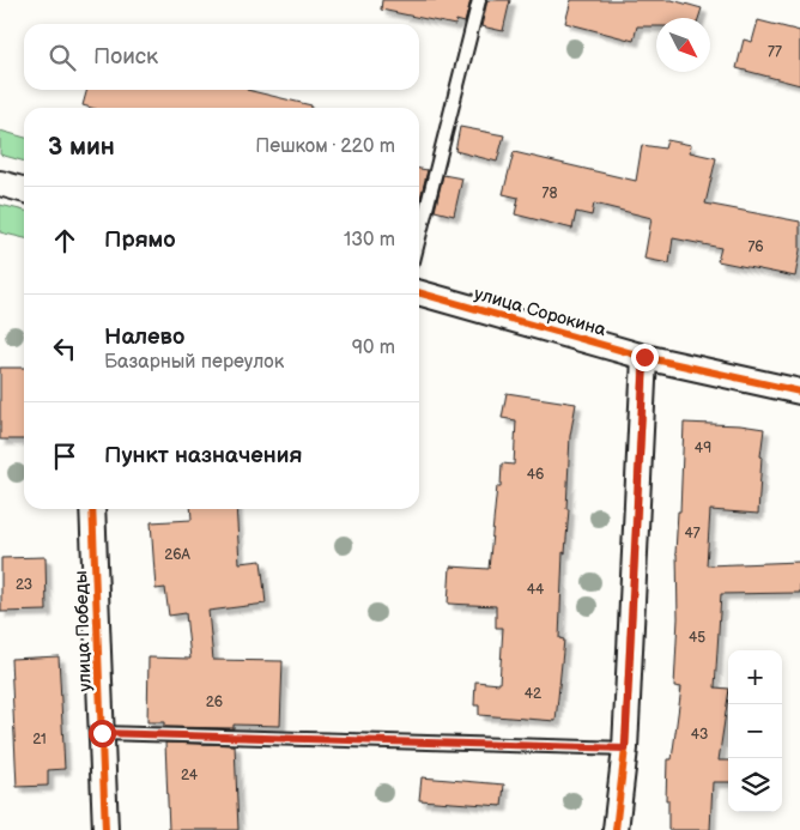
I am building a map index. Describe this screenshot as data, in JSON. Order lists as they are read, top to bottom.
{
  "streets": {
    "street": ["улица Сорокина", "улица Победы"]
  },
  "house_numbers": [
    "77",
    "78",
    "76",
    "49",
    "46",
    "47",
    "26А",
    "23",
    "44",
    "45",
    "42",
    "26",
    "43",
    "21",
    "24"
  ],
  "north": "bottom right",
  "page": {
    "search": "Поиск",
    "heading": ["3 мин", "Пешком · 220 m"],
    "list": [
      ["Прямо", "130 m"],
      ["Налево", "Базарный переулок", "90 m"],
      "Пункт назначения"
    ],
    "map_buttons": ["+", "−"]
  }
}
